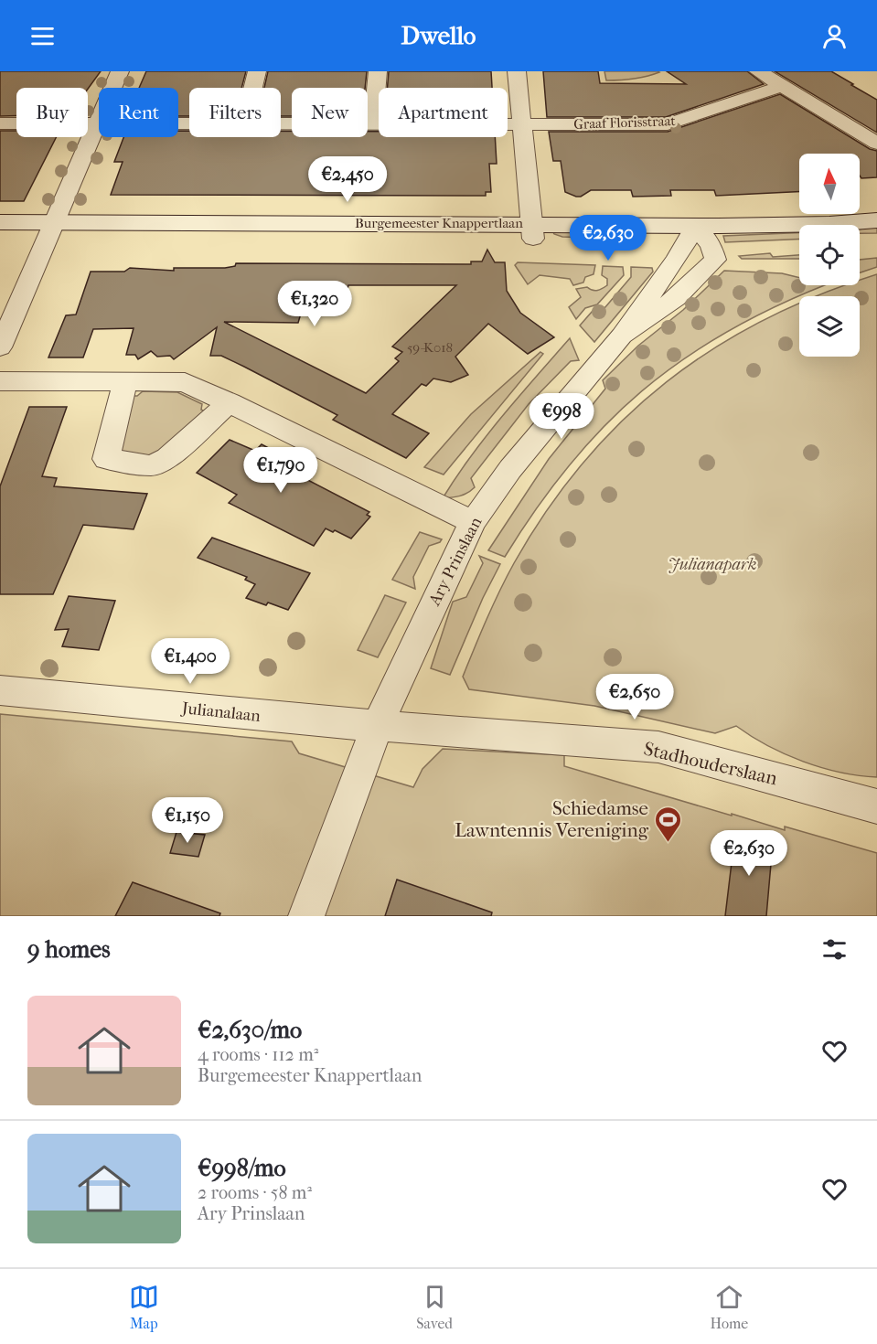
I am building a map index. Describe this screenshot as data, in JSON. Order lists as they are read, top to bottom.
{
  "streets": {
    "main road": ["Burgemeester Knappertlaan"],
    "street": [
      "Graaf Florisstraat",
      "Ary Prinslaan",
      "Julianalaan",
      "Stadhouderslaan"
    ]
  },
  "crossings": [
    ["Burgemeester Knappertlaan", "Ary Prinslaan"],
    ["Ary Prinslaan", "Julianalaan"],
    ["Ary Prinslaan", "Stadhouderslaan"],
    ["Julianalaan", "Stadhouderslaan"]
  ],
  "parks": ["Julianapark"],
  "places": {
    "sports": ["Schiedamse Lawntennis Vereniging"]
  },
  "house_numbers": ["59-K018"],
  "north": "top",
  "page": {
    "header": "Dwello",
    "chip": [
      "Buy",
      "Rent",
      "Filters",
      "New",
      "Apartment"
    ],
    "price": [
      "€2,450",
      "€2,630",
      "€1,320",
      "€998",
      "€1,790",
      "€1,400",
      "€2,650",
      "€1,150",
      "€2,630"
    ],
    "heading": "9 homes",
    "list": [
      {
        "name": "€2,630/mo",
        "note": "4 rooms · 112 m² · Burgemeester Knappertlaan"
      },
      {
        "name": "€998/mo",
        "note": "2 rooms · 58 m² · Ary Prinslaan"
      }
    ],
    "tabs": ["Map", "Saved", "Home"]
  }
}
